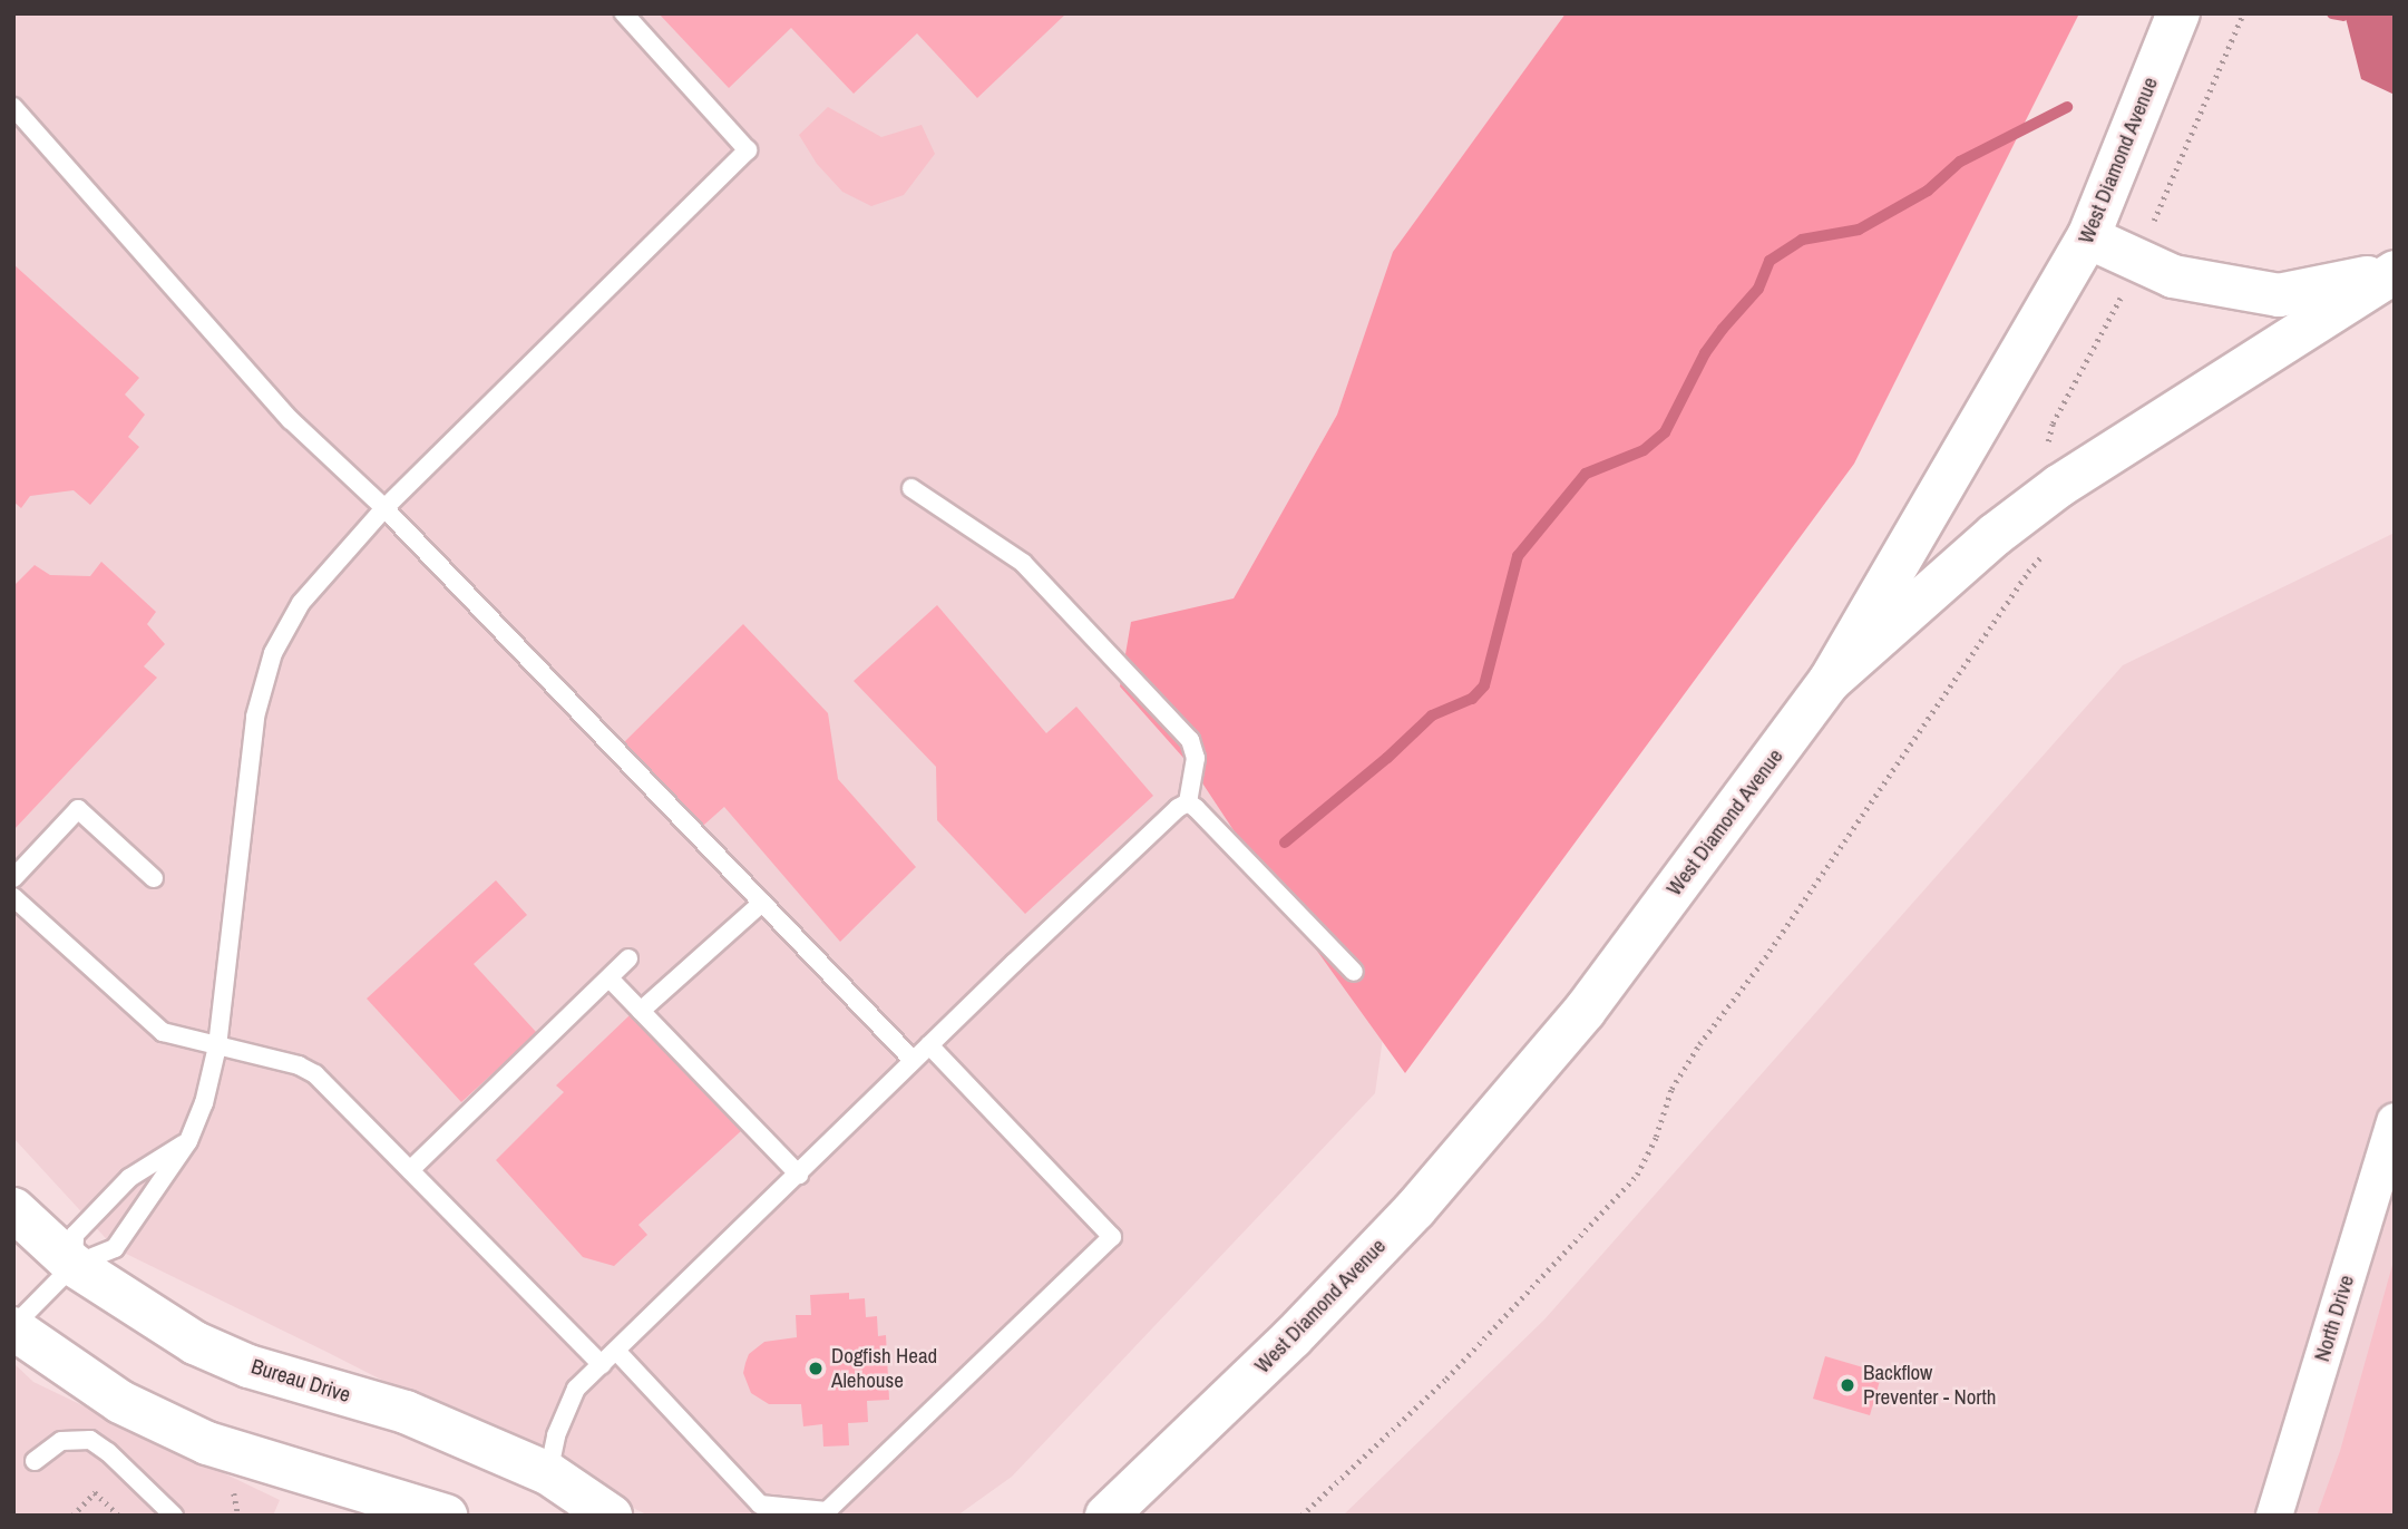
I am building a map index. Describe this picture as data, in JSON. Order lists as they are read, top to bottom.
{
  "streets": {
    "main road": ["West Diamond Avenue", "Bureau Drive"],
    "street": ["North Drive"]
  },
  "places": ["Dogfish Head Alehouse", "Backflow Preventer - North"]
}
